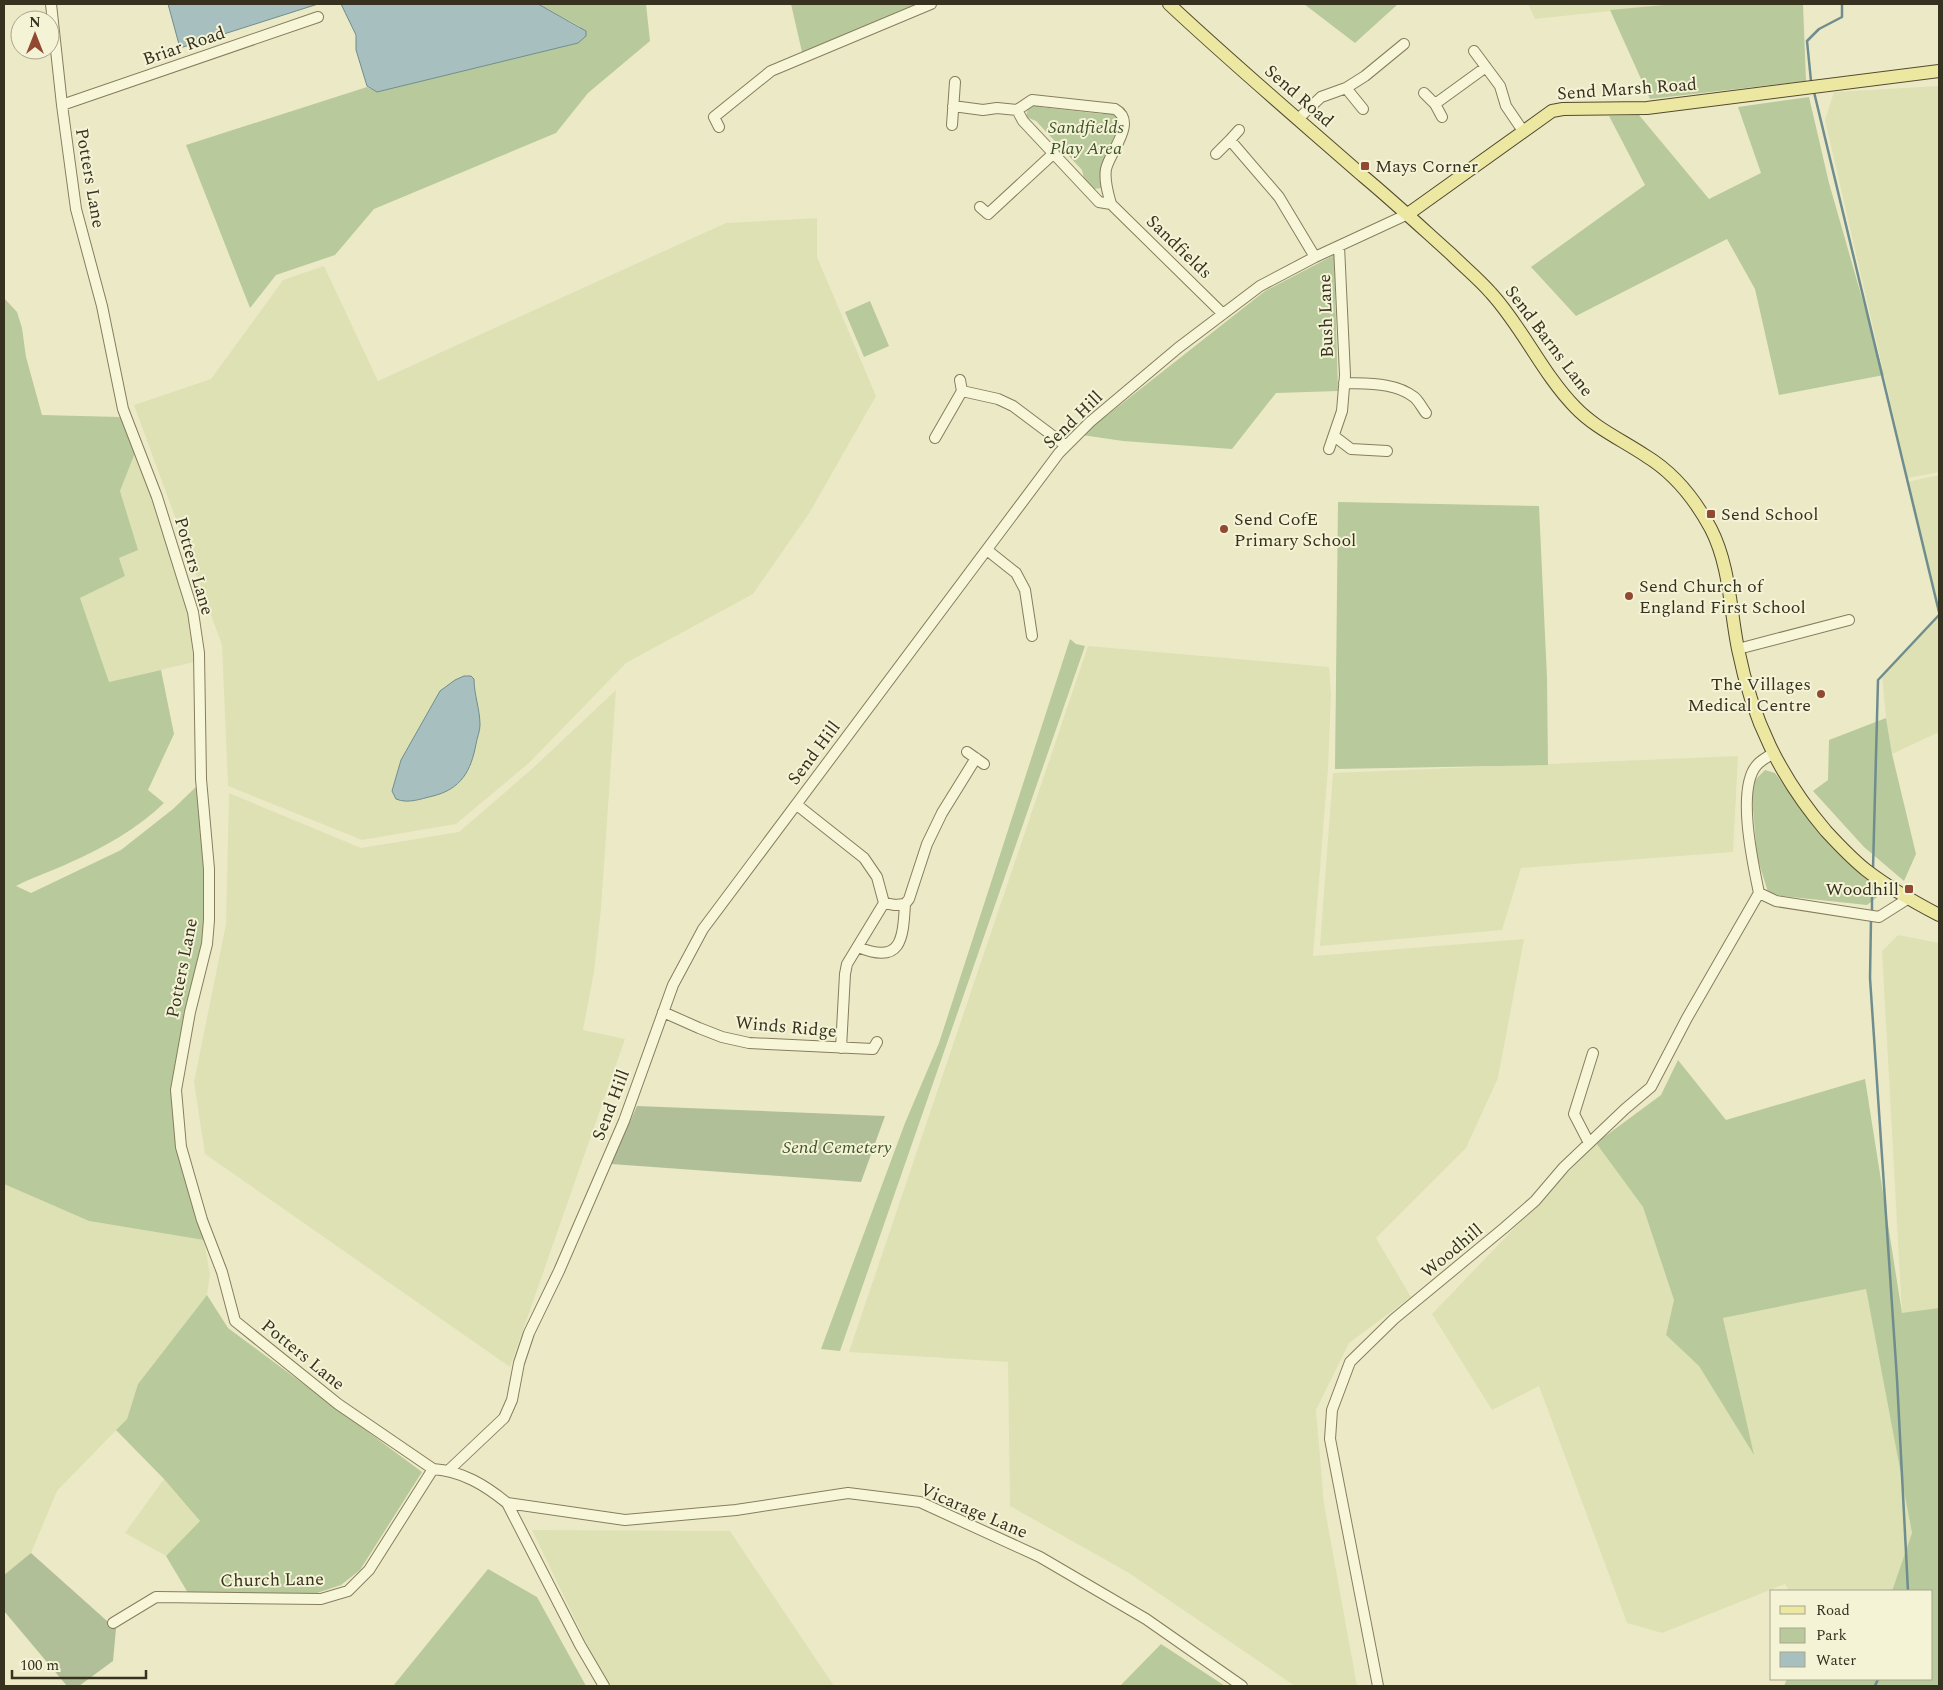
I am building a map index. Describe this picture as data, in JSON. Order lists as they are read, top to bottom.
{
  "streets": {
    "main road": ["Send Marsh Road", "Send Road", "Send Barns Lane"],
    "street": [
      "Briar Road",
      "Potters Lane",
      "Sandfields",
      "Bush Lane",
      "Send Hill",
      "Winds Ridge",
      "Woodhill",
      "Vicarage Lane",
      "Church Lane"
    ]
  },
  "crossings": [
    ["Briar Road", "Potters Lane"],
    ["Send Marsh Road", "Send Road"],
    ["Send Marsh Road", "Send Barns Lane"],
    ["Send Marsh Road", "Send Hill"],
    ["Send Road", "Send Barns Lane"],
    ["Send Road", "Send Hill"],
    ["Potters Lane", "Church Lane"],
    ["Sandfields", "Send Hill"],
    ["Bush Lane", "Send Hill"],
    ["Send Barns Lane", "Send Hill"],
    ["Send Hill", "Winds Ridge"]
  ],
  "parks": ["Sandfields Play Area", "Send Cemetery"],
  "places": {
    "transit": ["Mays Corner", "Send School", "Woodhill"],
    "other": ["Send CofE Primary School", "Send Church of England First School", "The Villages Medical Centre"]
  },
  "legend": ["Road", "Park", "Water"],
  "scale_bar": "100 m",
  "north": "top"
}
